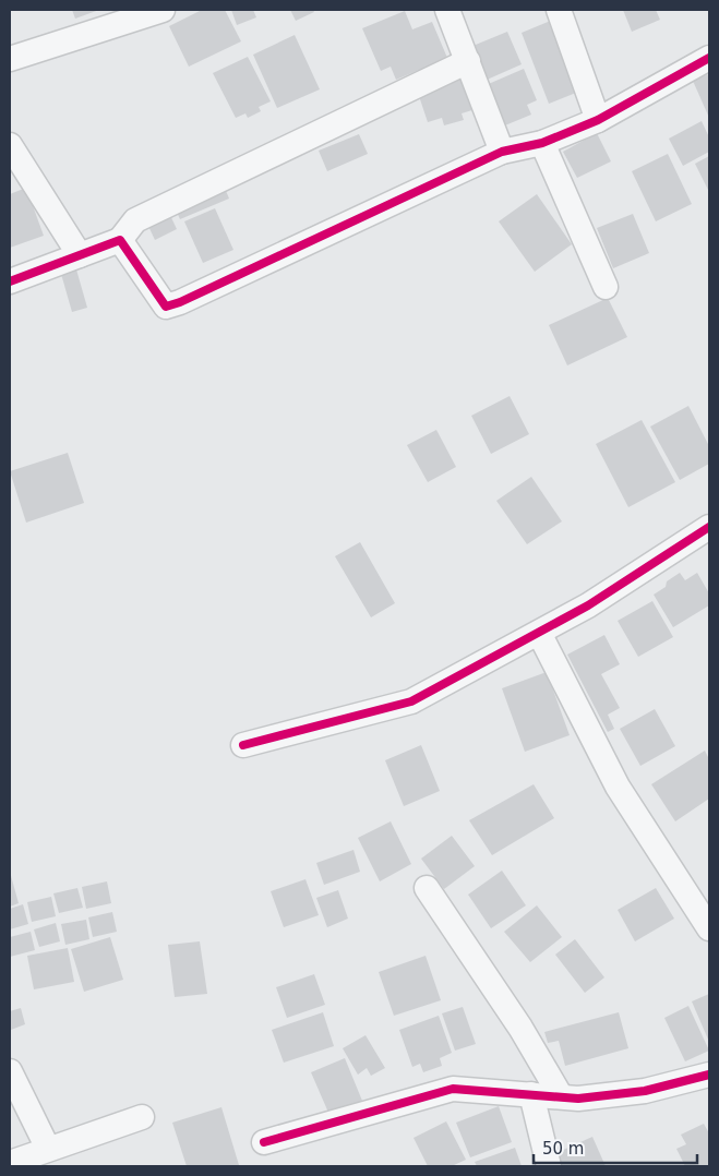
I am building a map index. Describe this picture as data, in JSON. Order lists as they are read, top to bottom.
{
  "scale_bar": "50 m"
}
